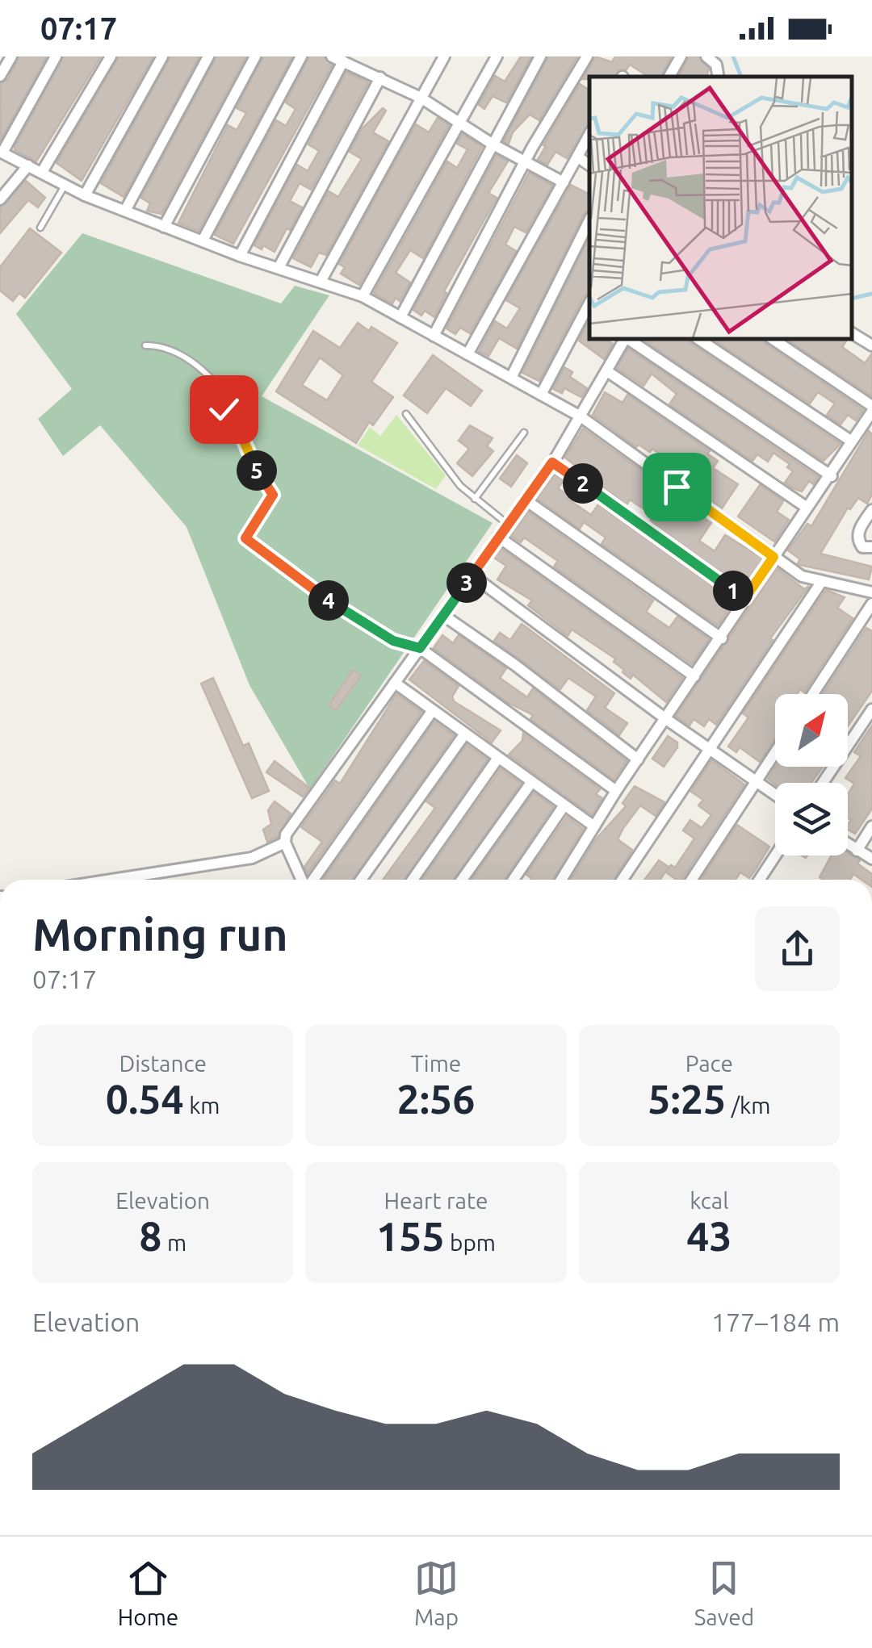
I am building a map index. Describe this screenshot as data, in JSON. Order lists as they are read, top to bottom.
{
  "north": "top right",
  "page": {
    "status": "07:17",
    "pins": [
      "5",
      "2",
      "3",
      "1",
      "4"
    ],
    "heading": ["Morning run", "07:17"],
    "stats": [
      ["Distance", "0.54 km"],
      ["Time", "2:56"],
      ["Pace", "5:25 /km"],
      ["Elevation", "8 m"],
      ["Heart rate", "155 bpm"],
      ["kcal", "43"]
    ],
    "chart": ["Elevation", "177–184 m"],
    "tabs": ["Home", "Map", "Saved"]
  }
}
